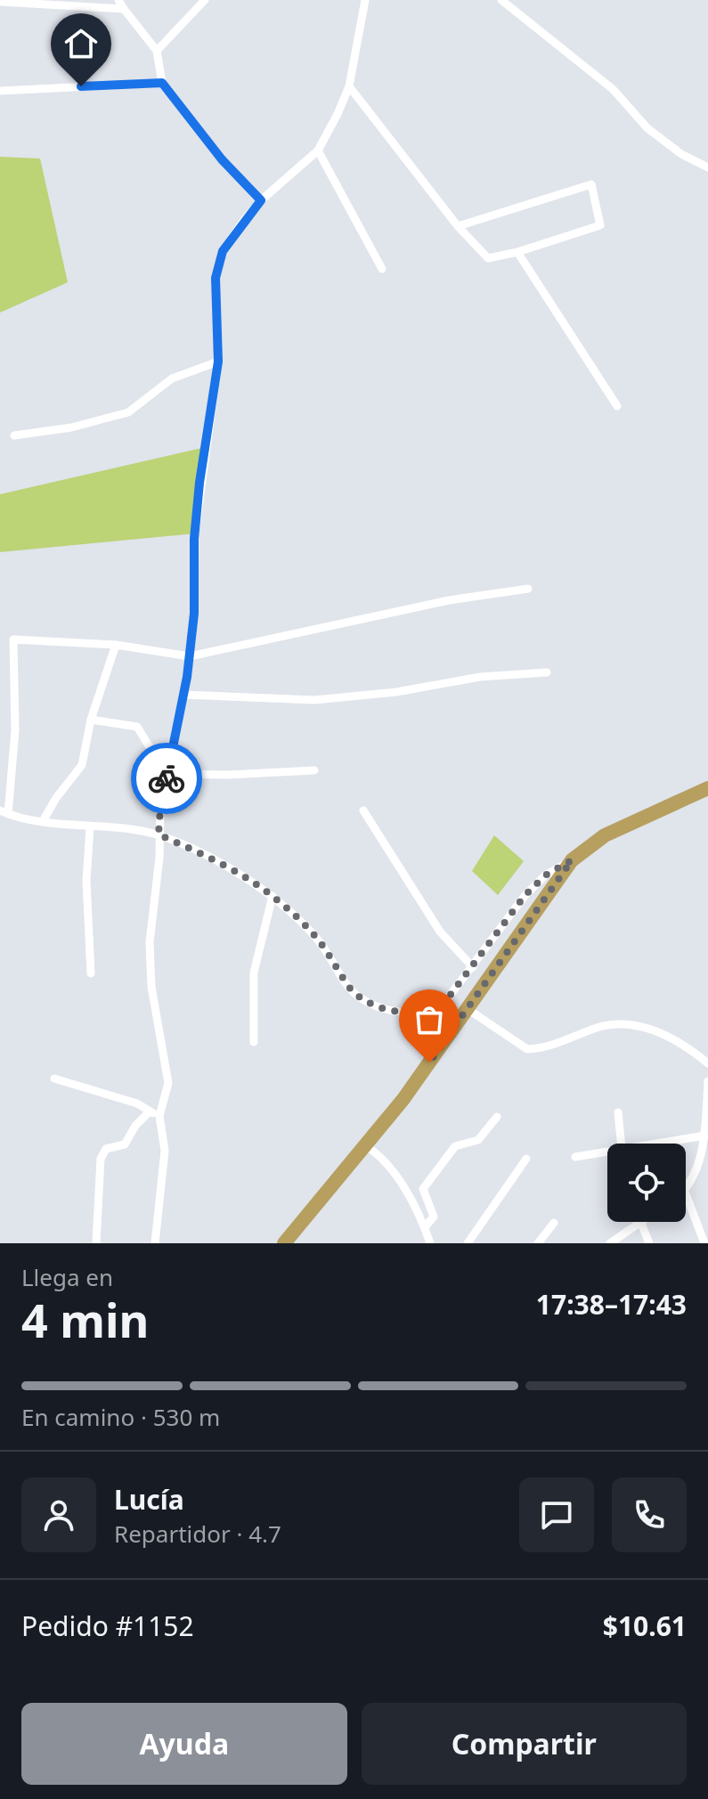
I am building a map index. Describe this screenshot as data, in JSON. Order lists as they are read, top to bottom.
{
  "page": {
    "heading": ["4 min", "Llega en", "17:38–17:43"],
    "panel": [
      "Lucía",
      "Repartidor · 4.7",
      "Pedido #1152",
      "$10.61"
    ],
    "bar": "En camino · 530 m",
    "buttons": ["Ayuda", "Compartir"]
  }
}
